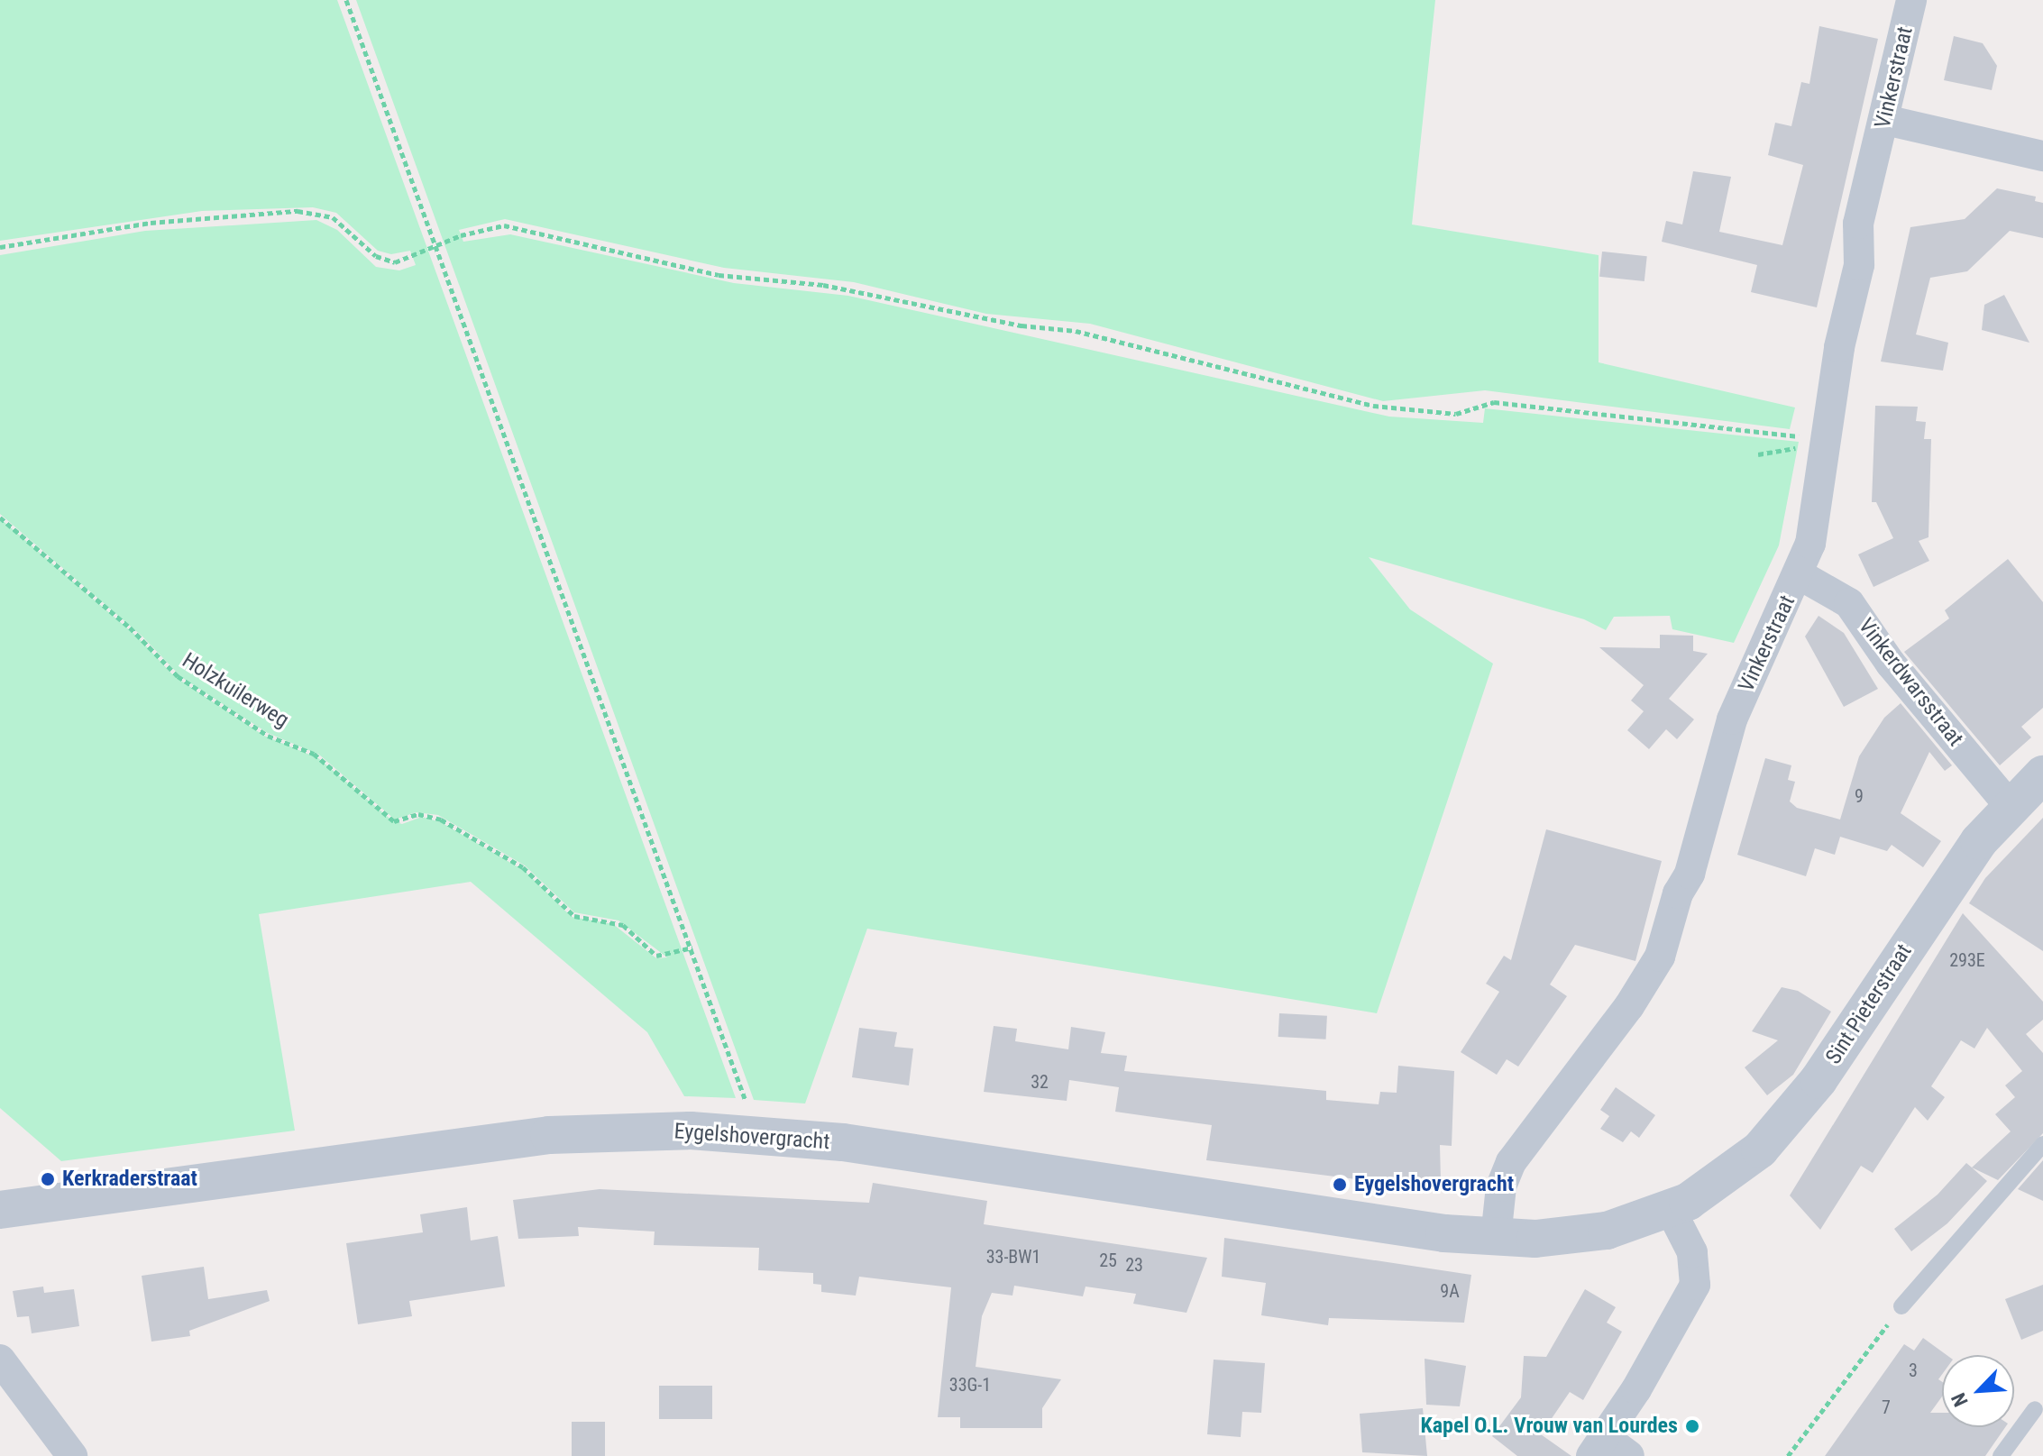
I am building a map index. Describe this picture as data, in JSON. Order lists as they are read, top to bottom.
{
  "streets": {
    "street": [
      "Vinkerstraat",
      "Vinkerdwarsstraat",
      "Sint Pieterstraat",
      "Eygelshovergracht"
    ],
    "path": ["Holzkuilerweg"]
  },
  "crossings": [
    ["Vinkerstraat", "Vinkerdwarsstraat"],
    ["Vinkerstraat", "Eygelshovergracht"],
    ["Vinkerdwarsstraat", "Sint Pieterstraat"],
    ["Sint Pieterstraat", "Eygelshovergracht"]
  ],
  "places": ["Kerkraderstraat", "Eygelshovergracht", "Kapel O.L. Vrouw van Lourdes"],
  "house_numbers": [
    "9",
    "293E",
    "32",
    "33-BW1",
    "25",
    "23",
    "9A",
    "3",
    "33G-1",
    "7"
  ],
  "north": "bottom left"
}
